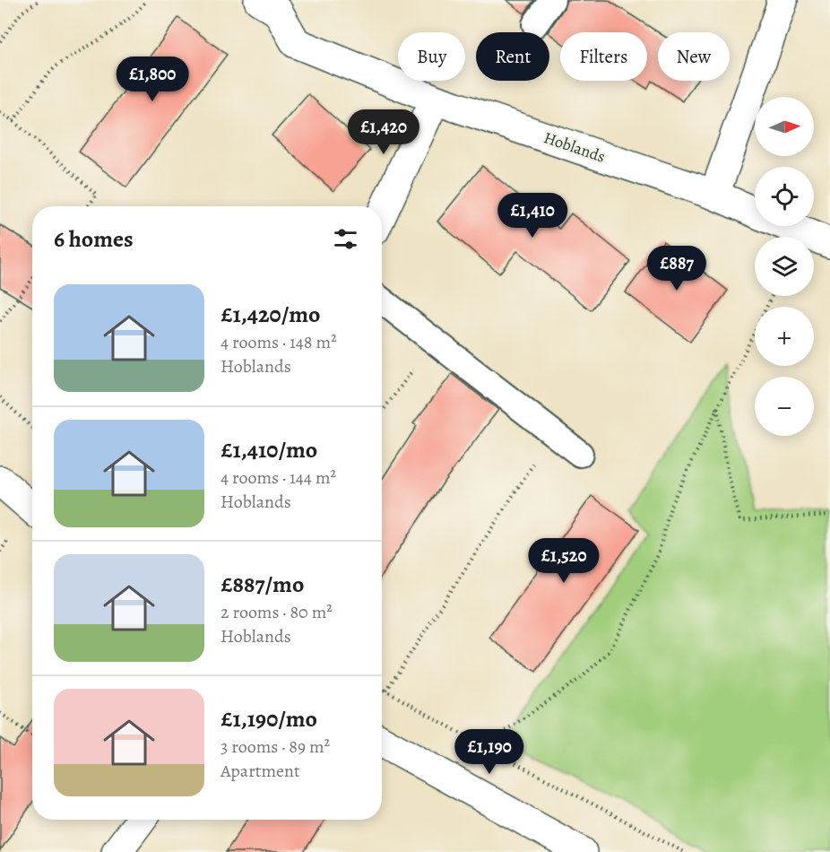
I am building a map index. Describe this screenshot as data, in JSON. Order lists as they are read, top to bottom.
{
  "streets": {
    "street": ["Hoblands"]
  },
  "north": "right",
  "page": {
    "chip": [
      "Buy",
      "Rent",
      "Filters",
      "New"
    ],
    "price": [
      "£1,800",
      "£1,420",
      "£1,410",
      "£887",
      "£1,520",
      "£1,190"
    ],
    "map_buttons": ["+", "−"],
    "heading": "6 homes",
    "list": [
      {
        "name": "£1,420/mo",
        "note": "4 rooms · 148 m² · Hoblands"
      },
      {
        "name": "£1,410/mo",
        "note": "4 rooms · 144 m² · Hoblands"
      },
      {
        "name": "£887/mo",
        "note": "2 rooms · 80 m² · Hoblands"
      },
      {
        "name": "£1,190/mo",
        "note": "3 rooms · 89 m² · Apartment"
      }
    ]
  }
}
